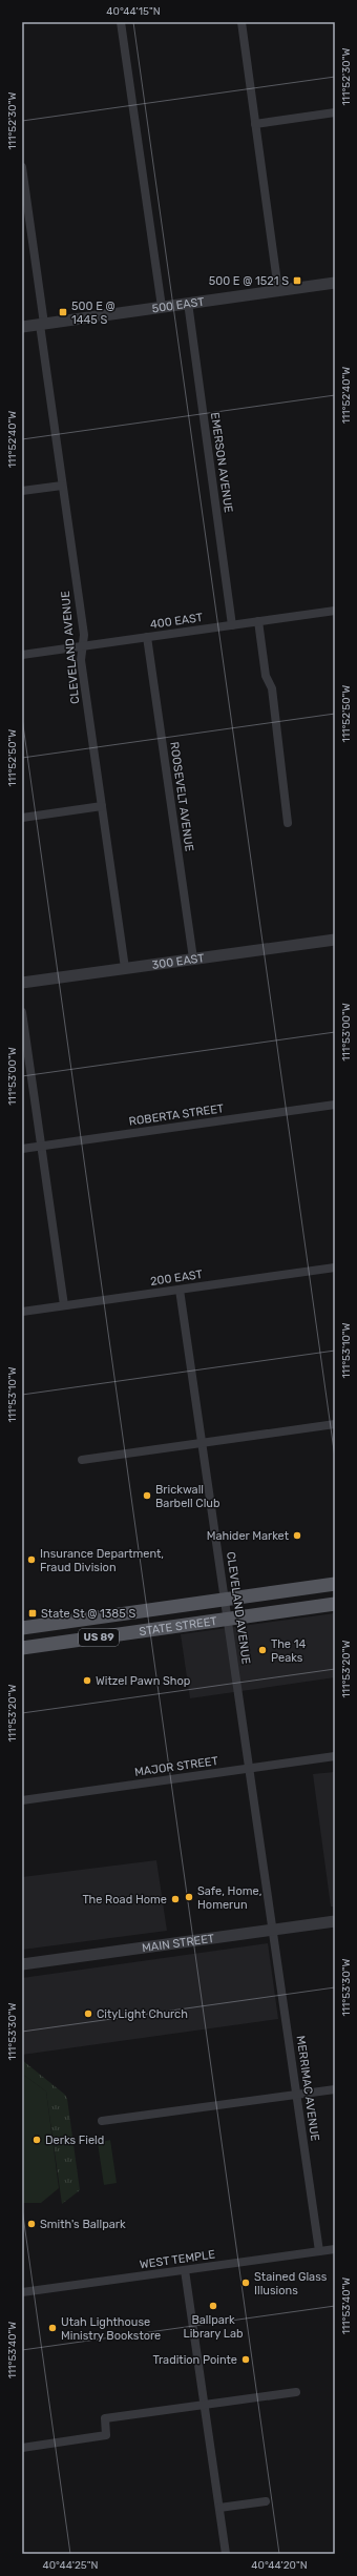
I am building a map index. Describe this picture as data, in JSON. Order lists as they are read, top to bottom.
{
  "streets": {
    "main road": ["STATE STREET", "US 89"],
    "street": [
      "500 EAST",
      "EMERSON AVENUE",
      "400 EAST",
      "CLEVELAND AVENUE",
      "ROOSEVELT AVENUE",
      "300 EAST",
      "ROBERTA STREET",
      "200 EAST",
      "MAJOR STREET",
      "MAIN STREET",
      "MERRIMAC AVENUE",
      "WEST TEMPLE"
    ]
  },
  "crossings": [
    ["500 EAST", "EMERSON AVENUE"],
    ["500 EAST", "CLEVELAND AVENUE"],
    ["EMERSON AVENUE", "400 EAST"],
    ["400 EAST", "CLEVELAND AVENUE"],
    ["400 EAST", "ROOSEVELT AVENUE"],
    ["CLEVELAND AVENUE", "300 EAST"],
    ["CLEVELAND AVENUE", "200 EAST"],
    ["CLEVELAND AVENUE", "STATE STREET"],
    ["CLEVELAND AVENUE", "MAJOR STREET"],
    ["CLEVELAND AVENUE", "MAIN STREET"],
    ["CLEVELAND AVENUE", "MERRIMAC AVENUE"],
    ["ROOSEVELT AVENUE", "300 EAST"],
    ["MAIN STREET", "MERRIMAC AVENUE"],
    ["MERRIMAC AVENUE", "WEST TEMPLE"]
  ],
  "places": {
    "transit": ["500 E @ 1521 S", "500 E @ 1445 S", "State St @ 1385 S"],
    "other": [
      "Brickwall Barbell Club",
      "Mahider Market",
      "Insurance Department, Fraud Division",
      "The 14 Peaks",
      "Witzel Pawn Shop",
      "Safe, Home, Homerun",
      "The Road Home",
      "CityLight Church",
      "Derks Field",
      "Smith's Ballpark",
      "Stained Glass Illusions",
      "Ballpark Library Lab",
      "Utah Lighthouse Ministry Bookstore",
      "Tradition Pointe"
    ]
  },
  "coordinates": [
    "40°44'15\"N",
    "111°52'30\"W",
    "111°52'40\"W",
    "111°52'50\"W",
    "111°53'00\"W",
    "111°53'10\"W",
    "111°53'20\"W",
    "111°53'30\"W",
    "111°53'40\"W",
    "40°44'25\"N",
    "40°44'20\"N"
  ]
}
